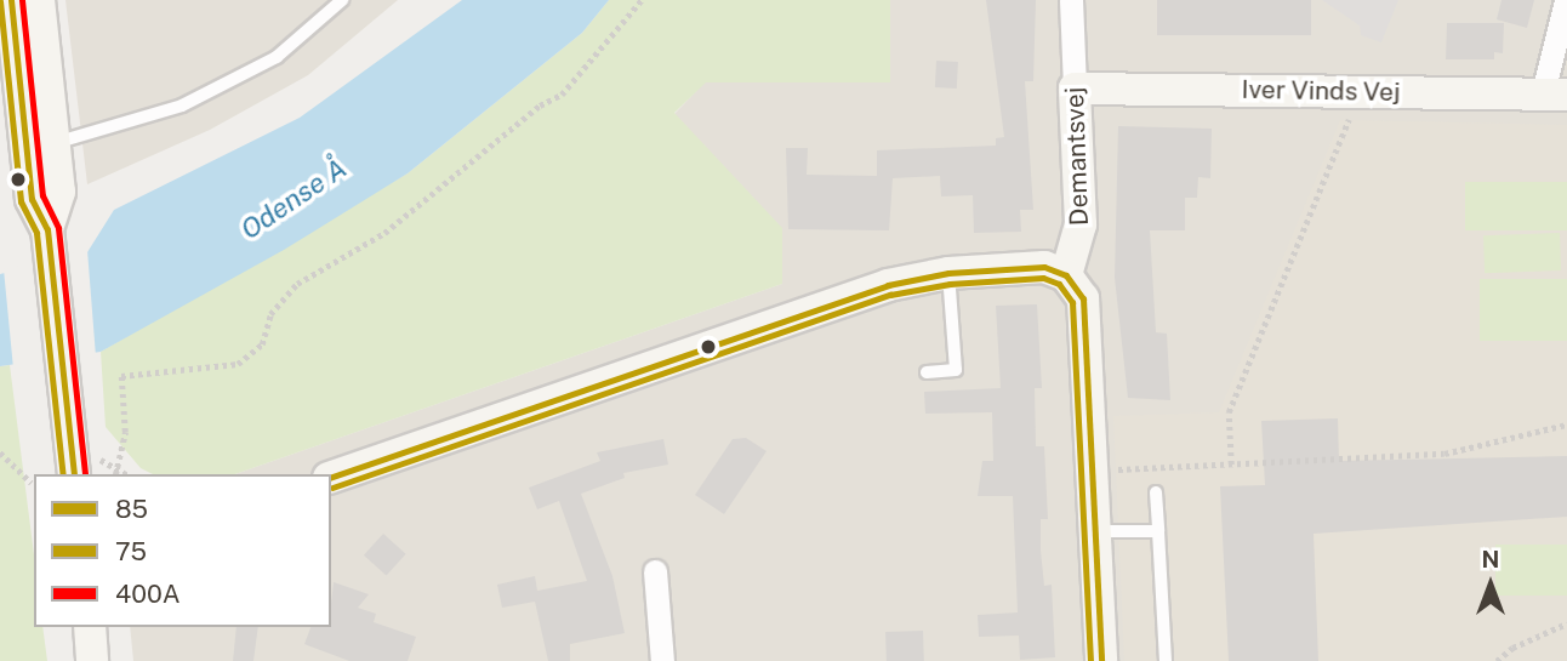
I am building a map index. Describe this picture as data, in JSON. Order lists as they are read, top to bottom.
{
  "streets": {
    "street": ["Iver Vinds Vej", "Demantsvej"]
  },
  "crossings": [
    ["Iver Vinds Vej", "Demantsvej"]
  ],
  "water": ["Odense Å"],
  "lines": ["transit line 85", "transit line 400A", "transit line 75"],
  "legend": ["85", "75", "400A"],
  "north": "top"
}
